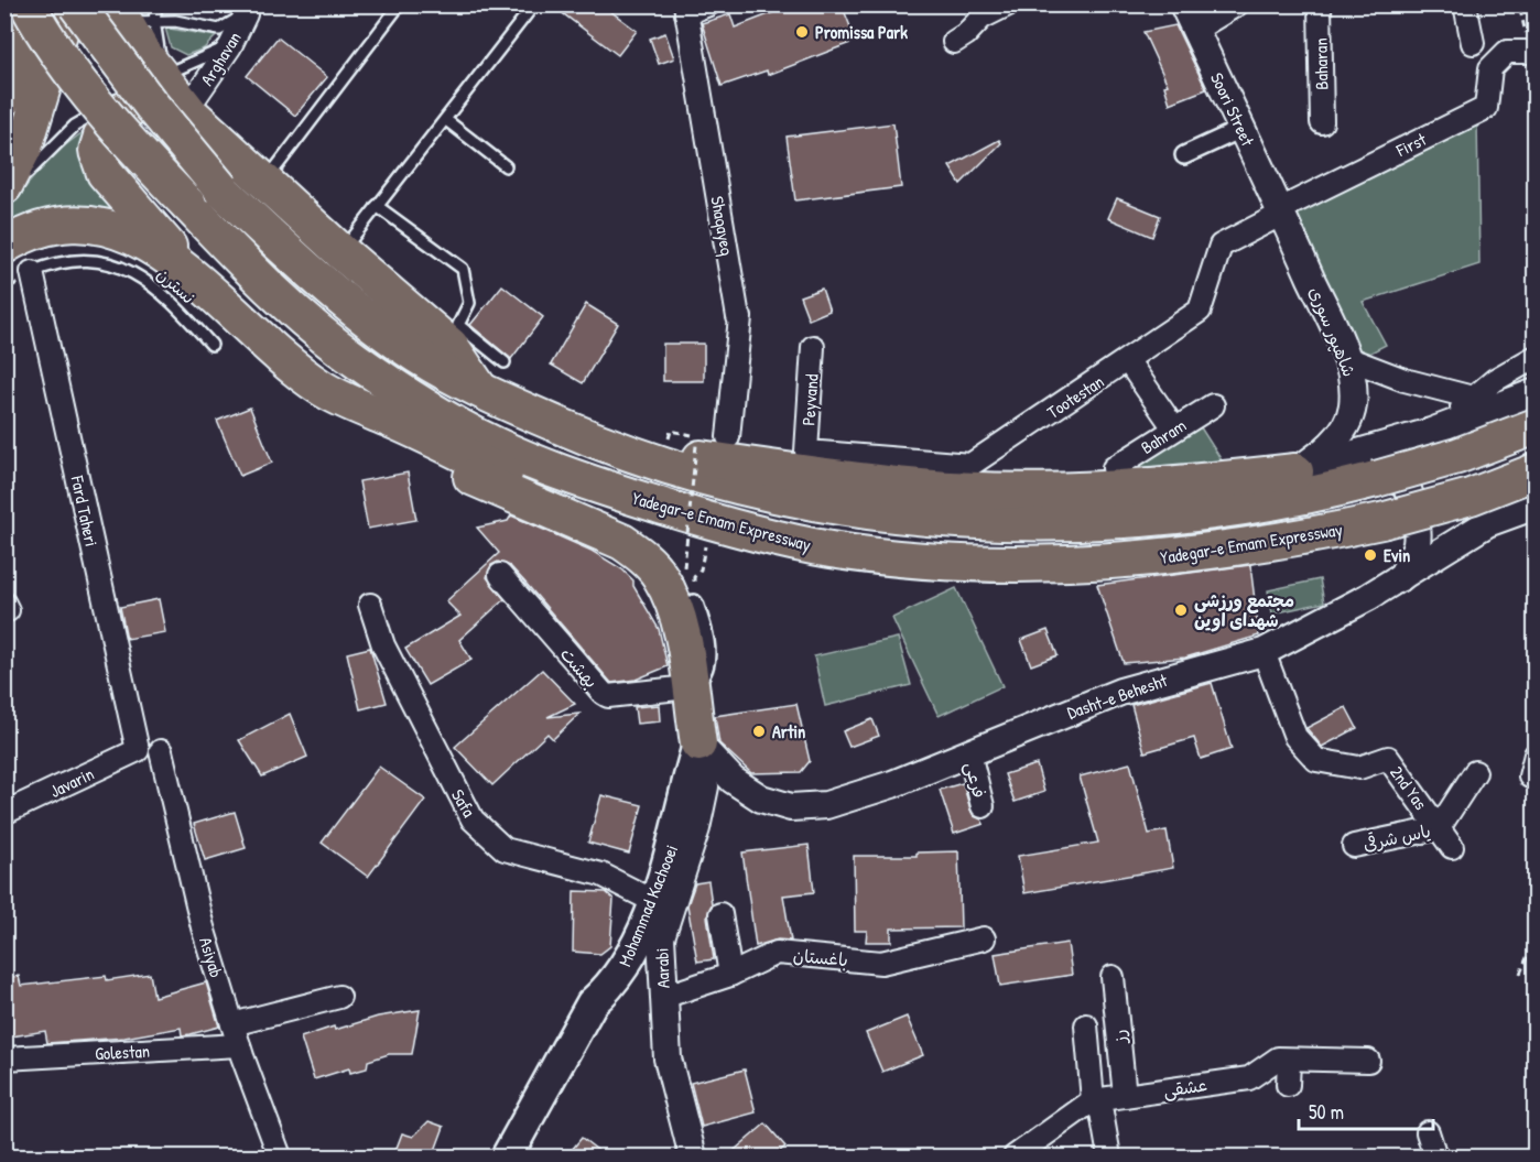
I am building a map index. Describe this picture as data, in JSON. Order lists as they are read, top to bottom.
{
  "streets": {
    "highway": ["Yadegar-e Emam Expressway"],
    "main road": ["Mohammad Kachooei"],
    "street": [
      "Arghavan",
      "Baharan",
      "Soori Street",
      "First",
      "Shaqayeq",
      "شاهپور سوری",
      "Tootestan",
      "Peyvand",
      "Bahram",
      "Fard Taheri",
      "بهشت",
      "Dasht-e Behesht",
      "فرعی",
      "Javarin",
      "2nd Yas",
      "Safa",
      "یاس شرقی",
      "Asiyab",
      "باغستان",
      "Aarabi",
      "رز",
      "Golestan",
      "عشقی"
    ],
    "lane": ["نسترن"]
  },
  "crossings": [
    ["Soori Street", "First"],
    ["Soori Street", "شاهپور سوری"],
    ["Soori Street", "Tootestan"],
    ["First", "شاهپور سوری"],
    ["First", "Tootestan"],
    ["نسترن", "Fard Taheri"],
    ["شاهپور سوری", "Tootestan"],
    ["Tootestan", "Peyvand"],
    ["Fard Taheri", "Javarin"],
    ["Dasht-e Behesht", "فرعی"],
    ["Dasht-e Behesht", "2nd Yas"],
    ["Dasht-e Behesht", "Mohammad Kachooei"],
    ["Dasht-e Behesht", "Aarabi"],
    ["2nd Yas", "یاس شرقی"],
    ["Safa", "Mohammad Kachooei"],
    ["Mohammad Kachooei", "Aarabi"],
    ["Asiyab", "Golestan"],
    ["باغستان", "Aarabi"],
    ["رز", "عشقی"]
  ],
  "places": [
    "Promissa Park",
    "Evin",
    "مجتمع ورزشی شهدای اوین",
    "Artin"
  ],
  "scale_bar": "50 m"
}
